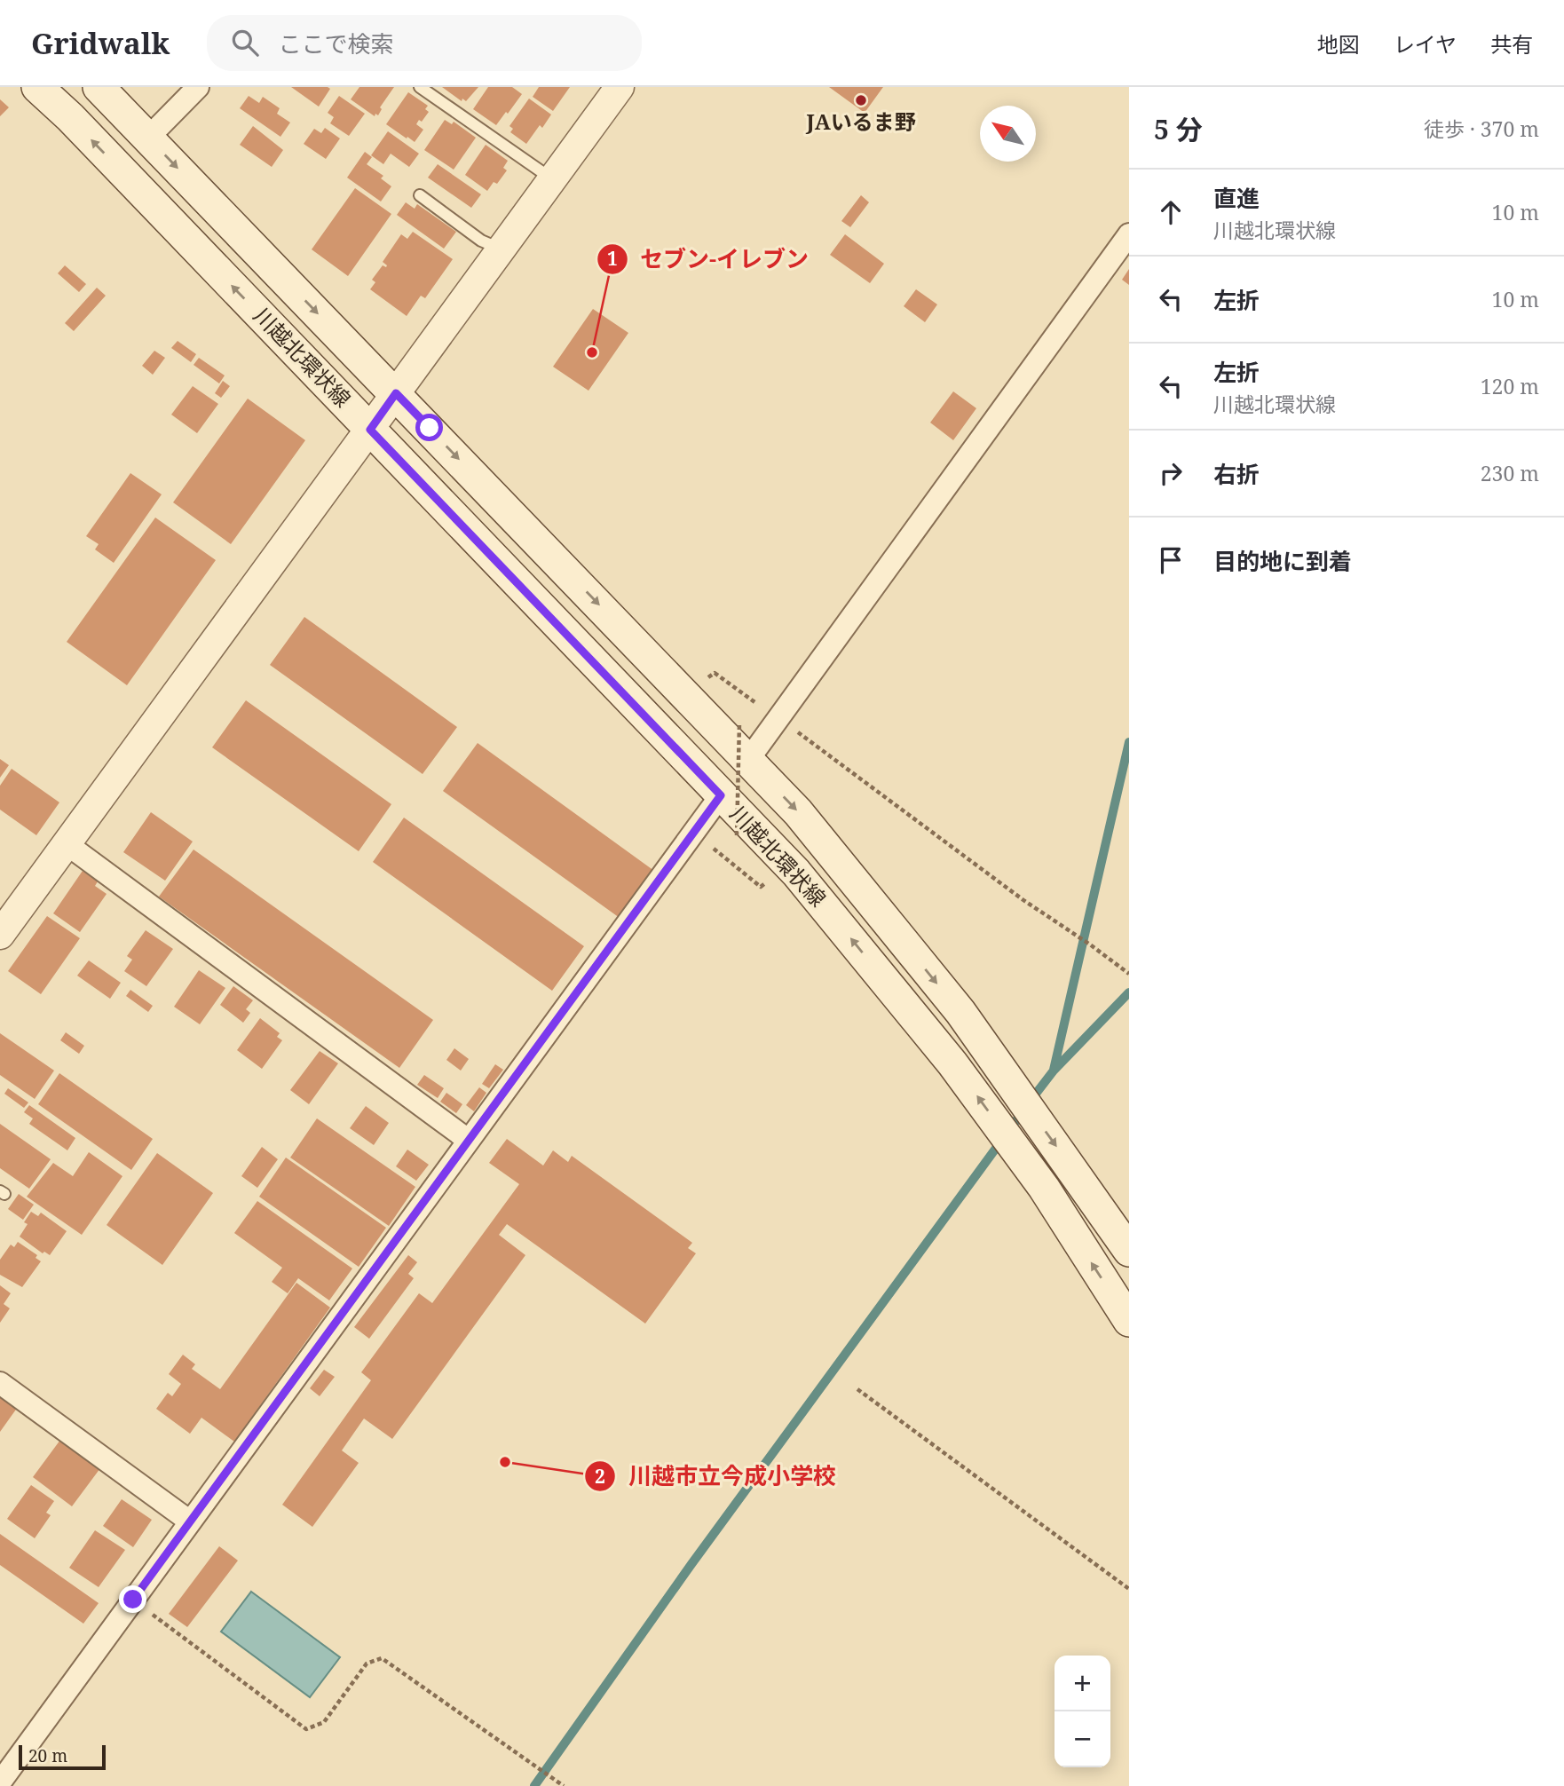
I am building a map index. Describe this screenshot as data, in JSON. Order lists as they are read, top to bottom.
{
  "streets": {
    "main road": ["川越北環状線"]
  },
  "places": ["JAいるま野", "セブン-イレブン", "川越市立今成小学校"],
  "scale_bar": "20 m",
  "north": "top left",
  "page": {
    "header": "Gridwalk",
    "search": "ここで検索",
    "nav": ["地図", "レイヤ", "共有"],
    "heading": ["5 分", "徒歩 · 370 m"],
    "list": [
      ["直進", "川越北環状線", "10 m"],
      ["左折", "10 m"],
      ["左折", "川越北環状線", "120 m"],
      ["右折", "230 m"],
      "目的地に到着"
    ],
    "map_buttons": ["+", "−"],
    "scale": "20 m"
  }
}
